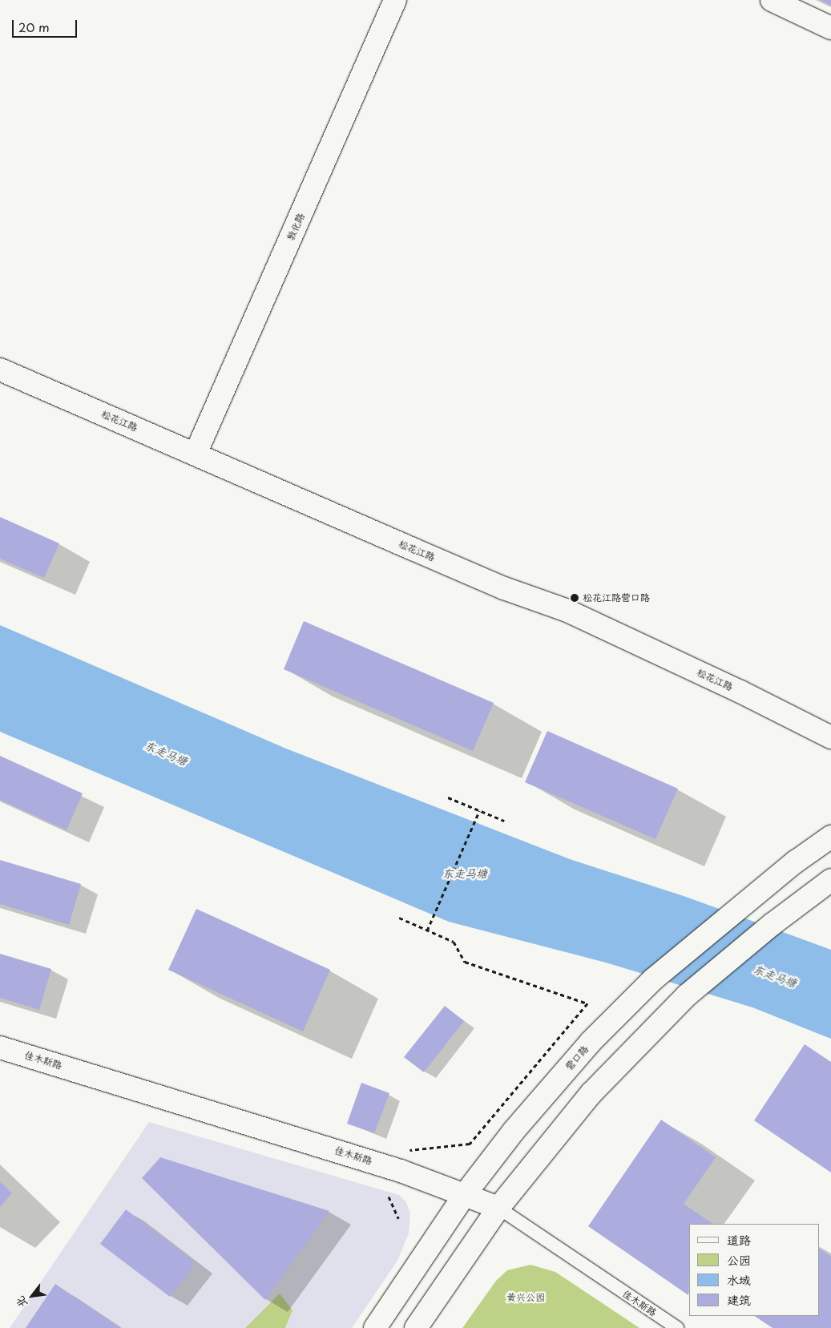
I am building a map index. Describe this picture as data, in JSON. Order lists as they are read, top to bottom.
{
  "streets": {
    "main road": [
      "敦化路",
      "松花江路",
      "营口路",
      "佳木斯路"
    ]
  },
  "crossings": [
    ["敦化路", "松花江路"],
    ["营口路", "佳木斯路"]
  ],
  "water": ["东走马塘"],
  "parks": ["黄兴公园"],
  "places": ["松花江路营口路"],
  "legend": [
    "道路",
    "公园",
    "水域",
    "建筑"
  ],
  "scale_bar": "20 m",
  "north": "bottom left"
}
